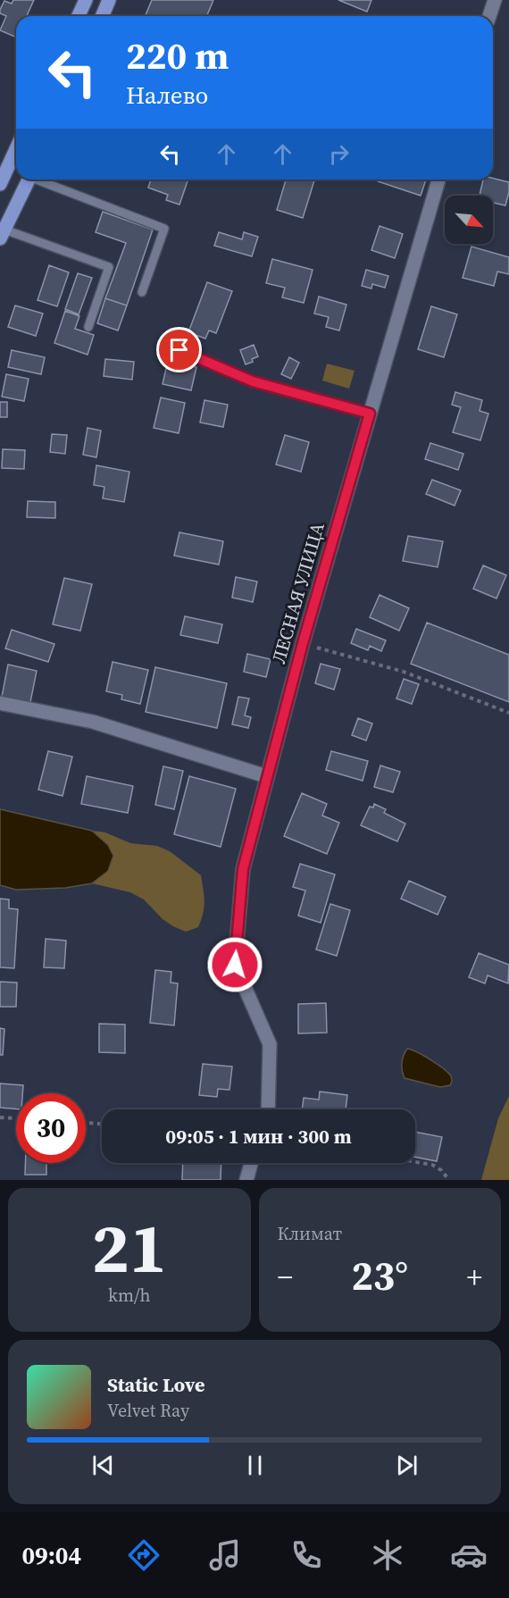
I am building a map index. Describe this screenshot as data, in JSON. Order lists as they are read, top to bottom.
{
  "streets": {
    "street": ["ЛЕСНАЯ УЛИЦА"]
  },
  "north": "bottom right",
  "page": {
    "turn": ["220 m", "Налево"],
    "limit": "30",
    "trip": "09:05 · 1 мин · 300 m",
    "tile": [
      ["21", "km/h"],
      "Климат"
    ],
    "heat": ["−", "23°", "+"],
    "song": ["Static Love", "Velvet Ray"],
    "tabs": "09:04"
  }
}
